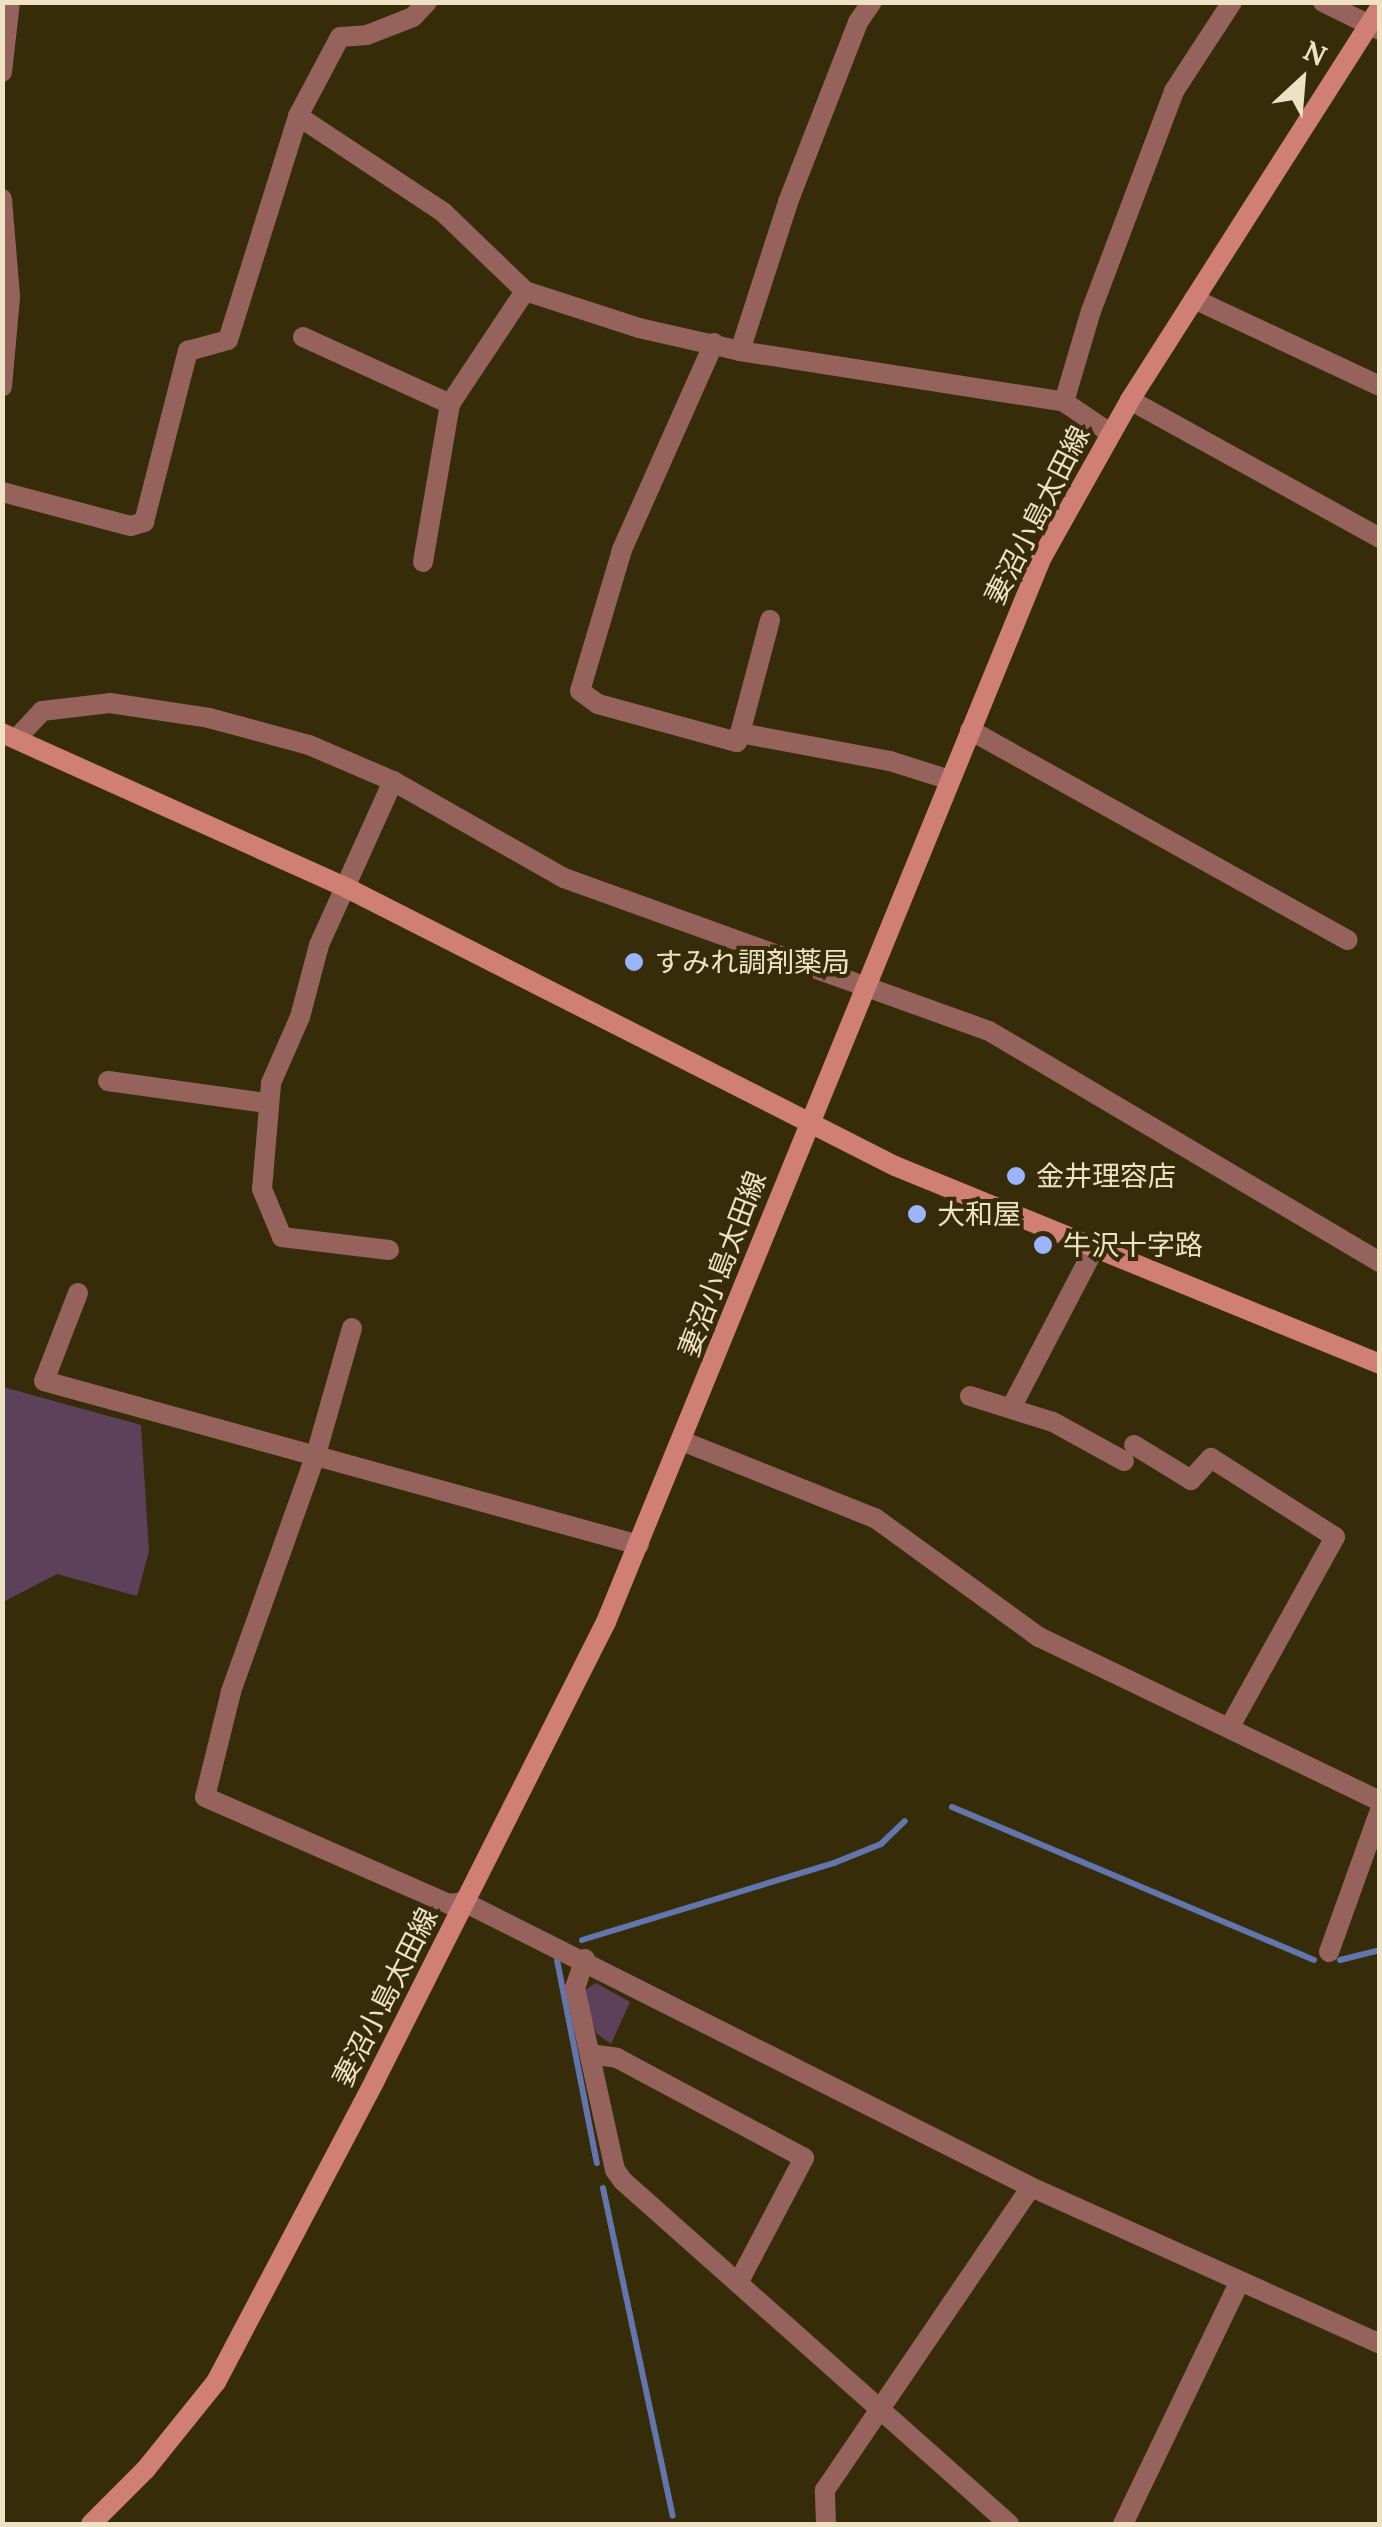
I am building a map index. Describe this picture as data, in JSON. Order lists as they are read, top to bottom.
{
  "streets": {
    "main road": ["妻沼小島太田線"]
  },
  "places": [
    "すみれ調剤薬局",
    "金井理容店",
    "大和屋",
    "牛沢十字路"
  ],
  "north": "top right"
}
